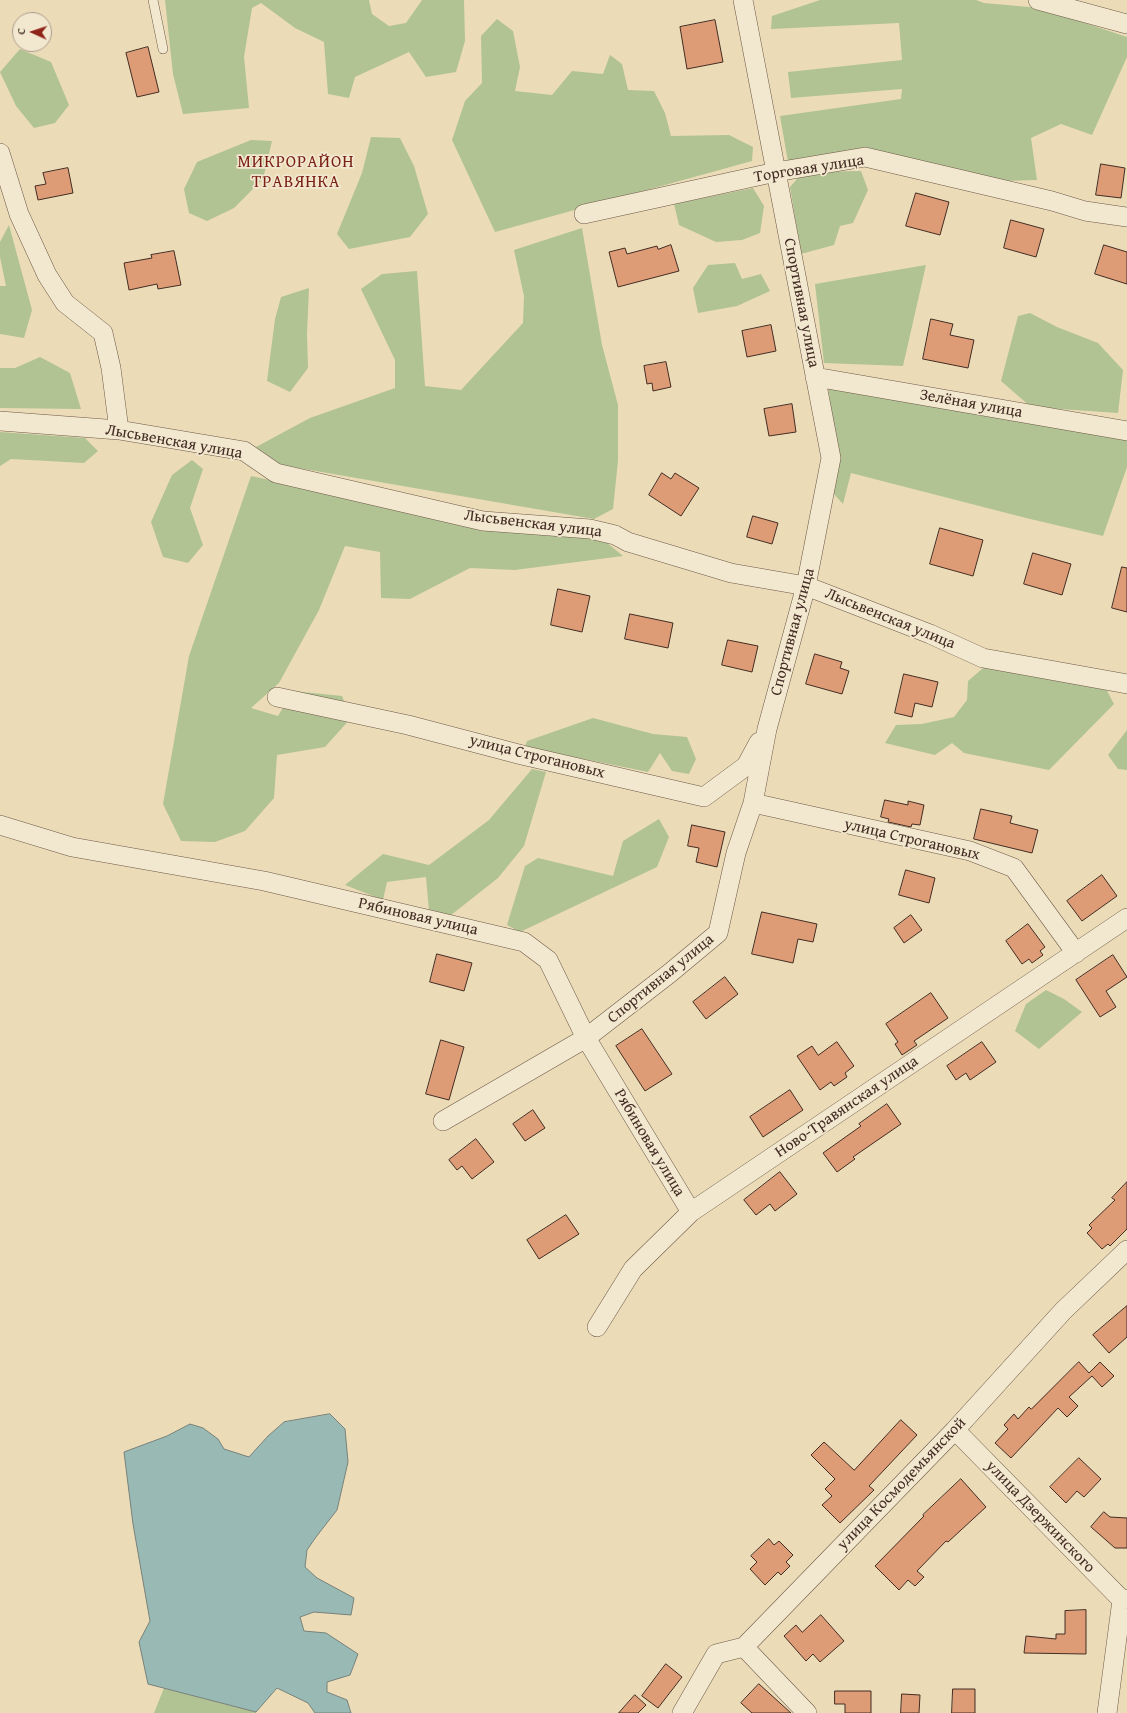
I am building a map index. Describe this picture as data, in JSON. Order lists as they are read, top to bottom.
{
  "streets": {
    "street": [
      "Торговая улица",
      "Спортивная улица",
      "Зелёная улица",
      "Лысьвенская улица",
      "улица Строгановых",
      "Рябиновая улица",
      "Ново-Травянская улица",
      "улица Космодемьянской",
      "улица Дзержинского"
    ]
  },
  "crossings": [
    ["Торговая улица", "Спортивная улица"],
    ["Спортивная улица", "Зелёная улица"],
    ["Спортивная улица", "Лысьвенская улица"],
    ["Спортивная улица", "улица Строгановых"],
    ["Спортивная улица", "Рябиновая улица"],
    ["улица Строгановых", "Ново-Травянская улица"],
    ["Рябиновая улица", "Ново-Травянская улица"],
    ["улица Космодемьянской", "улица Дзержинского"]
  ],
  "districts": ["МИКРОРАЙОН ТРАВЯНКА"],
  "north": "left"
}
